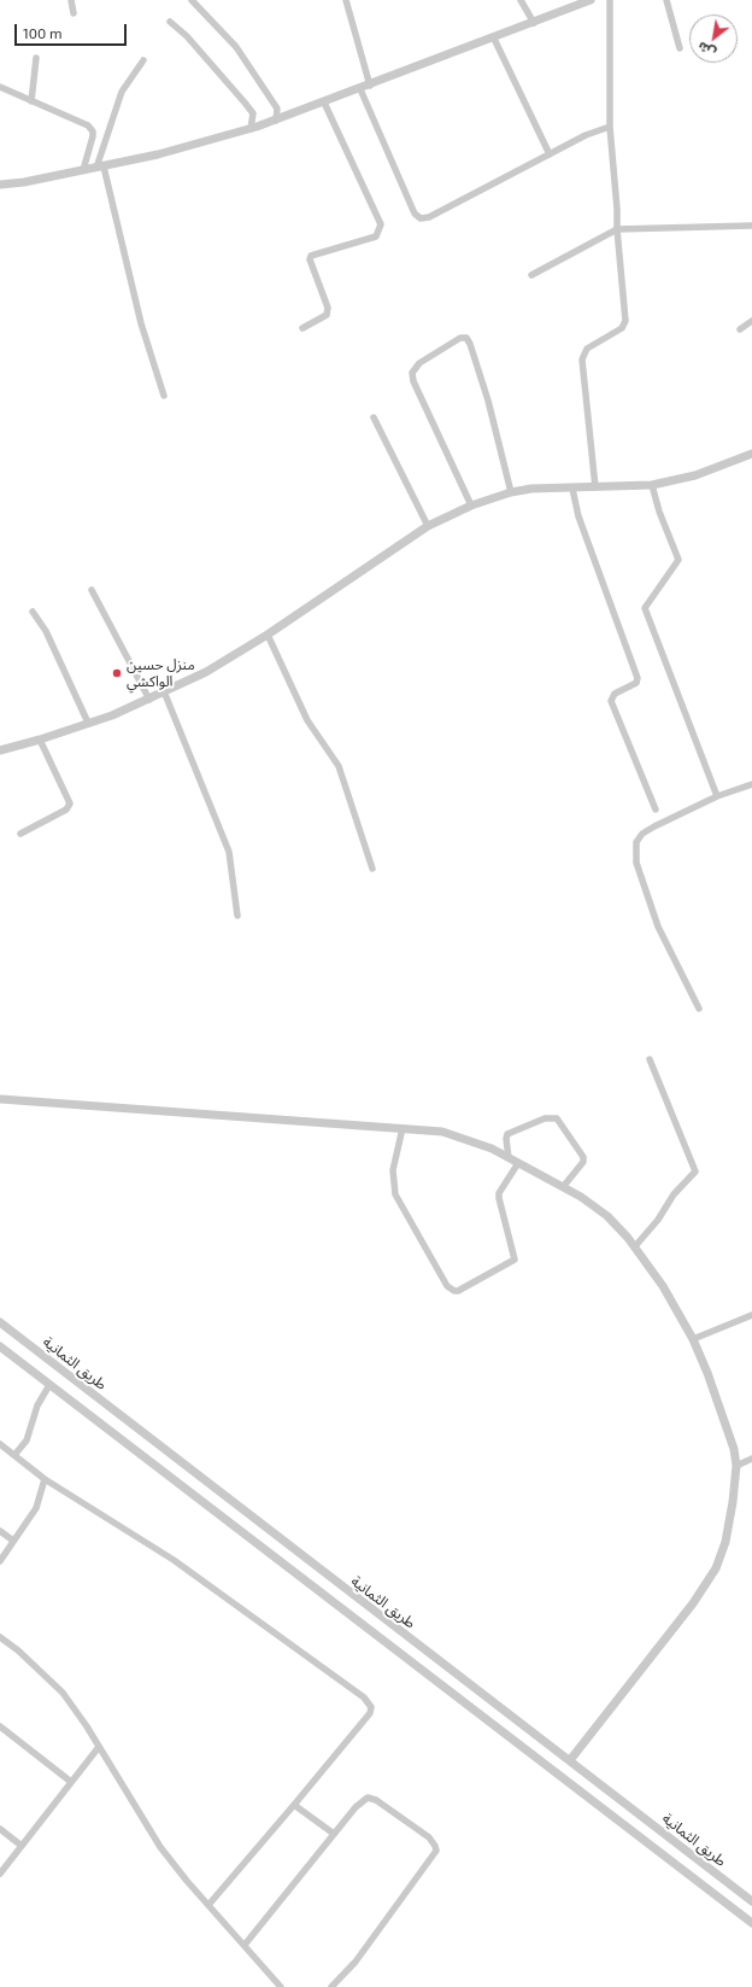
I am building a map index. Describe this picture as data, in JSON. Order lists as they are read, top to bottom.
{
  "streets": {
    "street": ["طريق الثمانية"]
  },
  "places": ["منزل حسين الواكشي"],
  "scale_bar": "100 m",
  "north": "bottom left"
}
